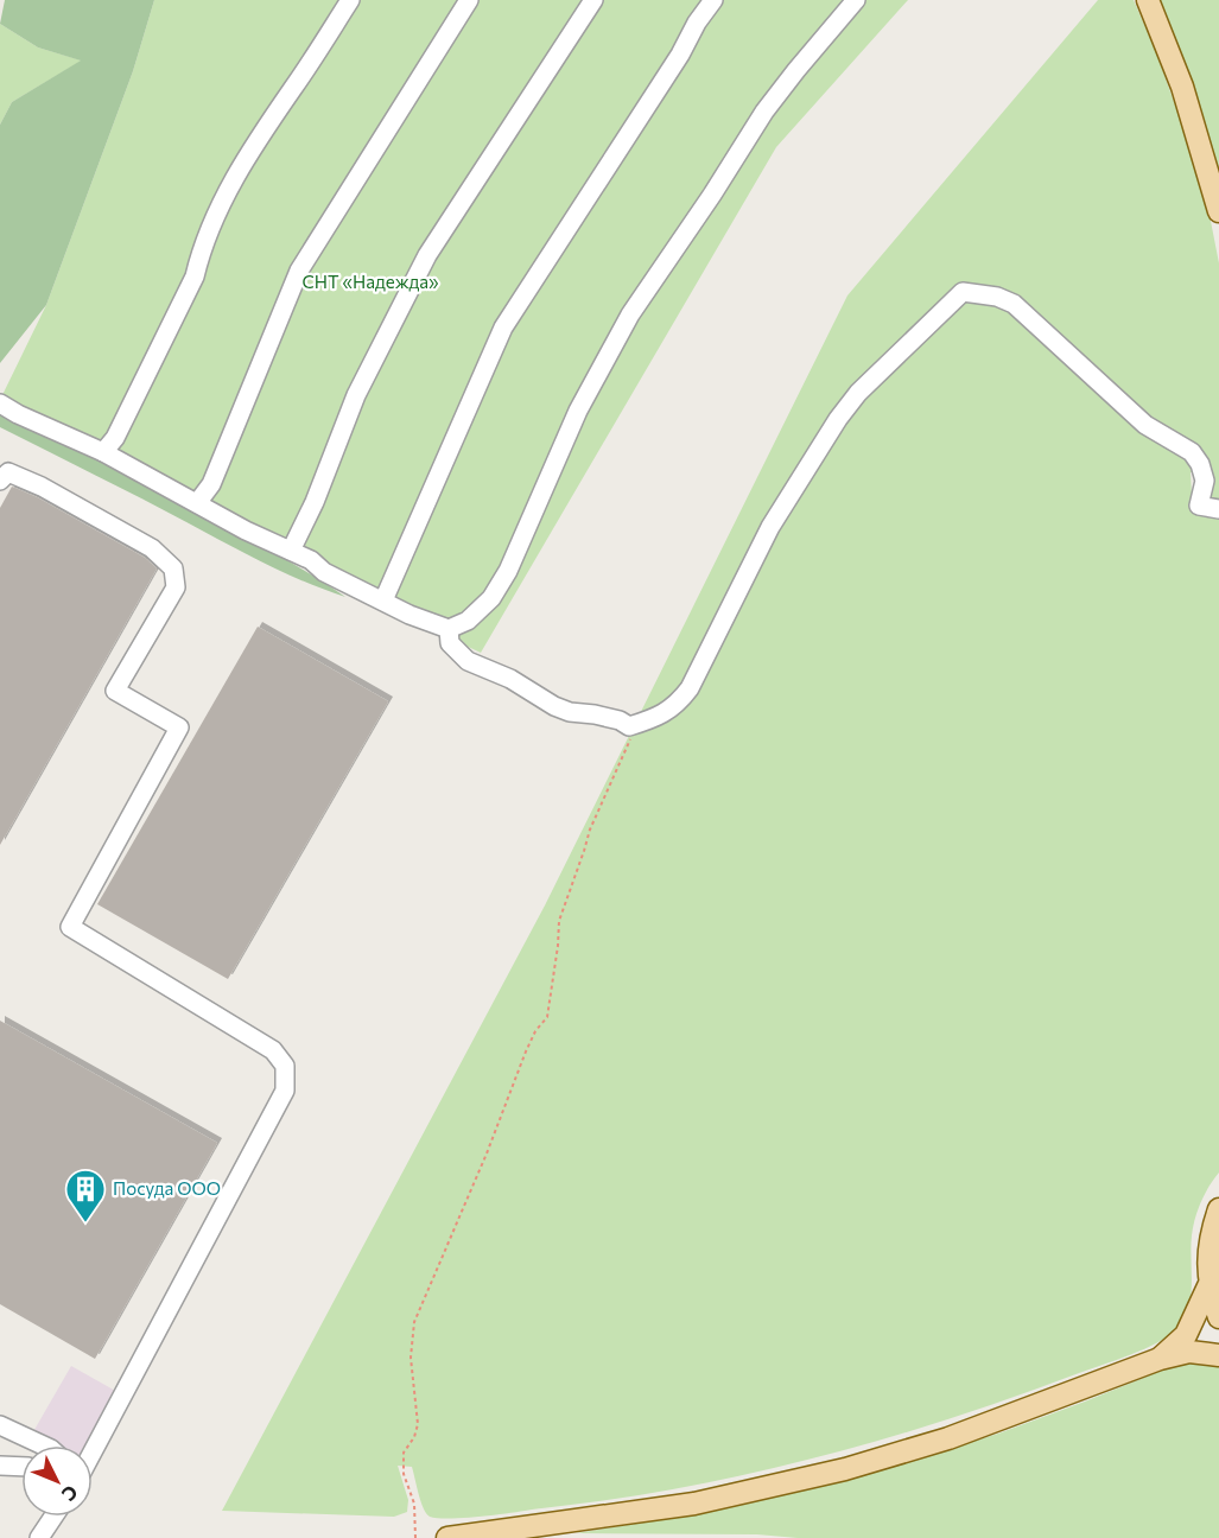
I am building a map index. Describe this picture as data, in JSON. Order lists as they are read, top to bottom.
{
  "parks": ["СНТ «Надежда»"],
  "places": {
    "building": ["Посуда ООО"]
  },
  "north": "bottom right"
}
